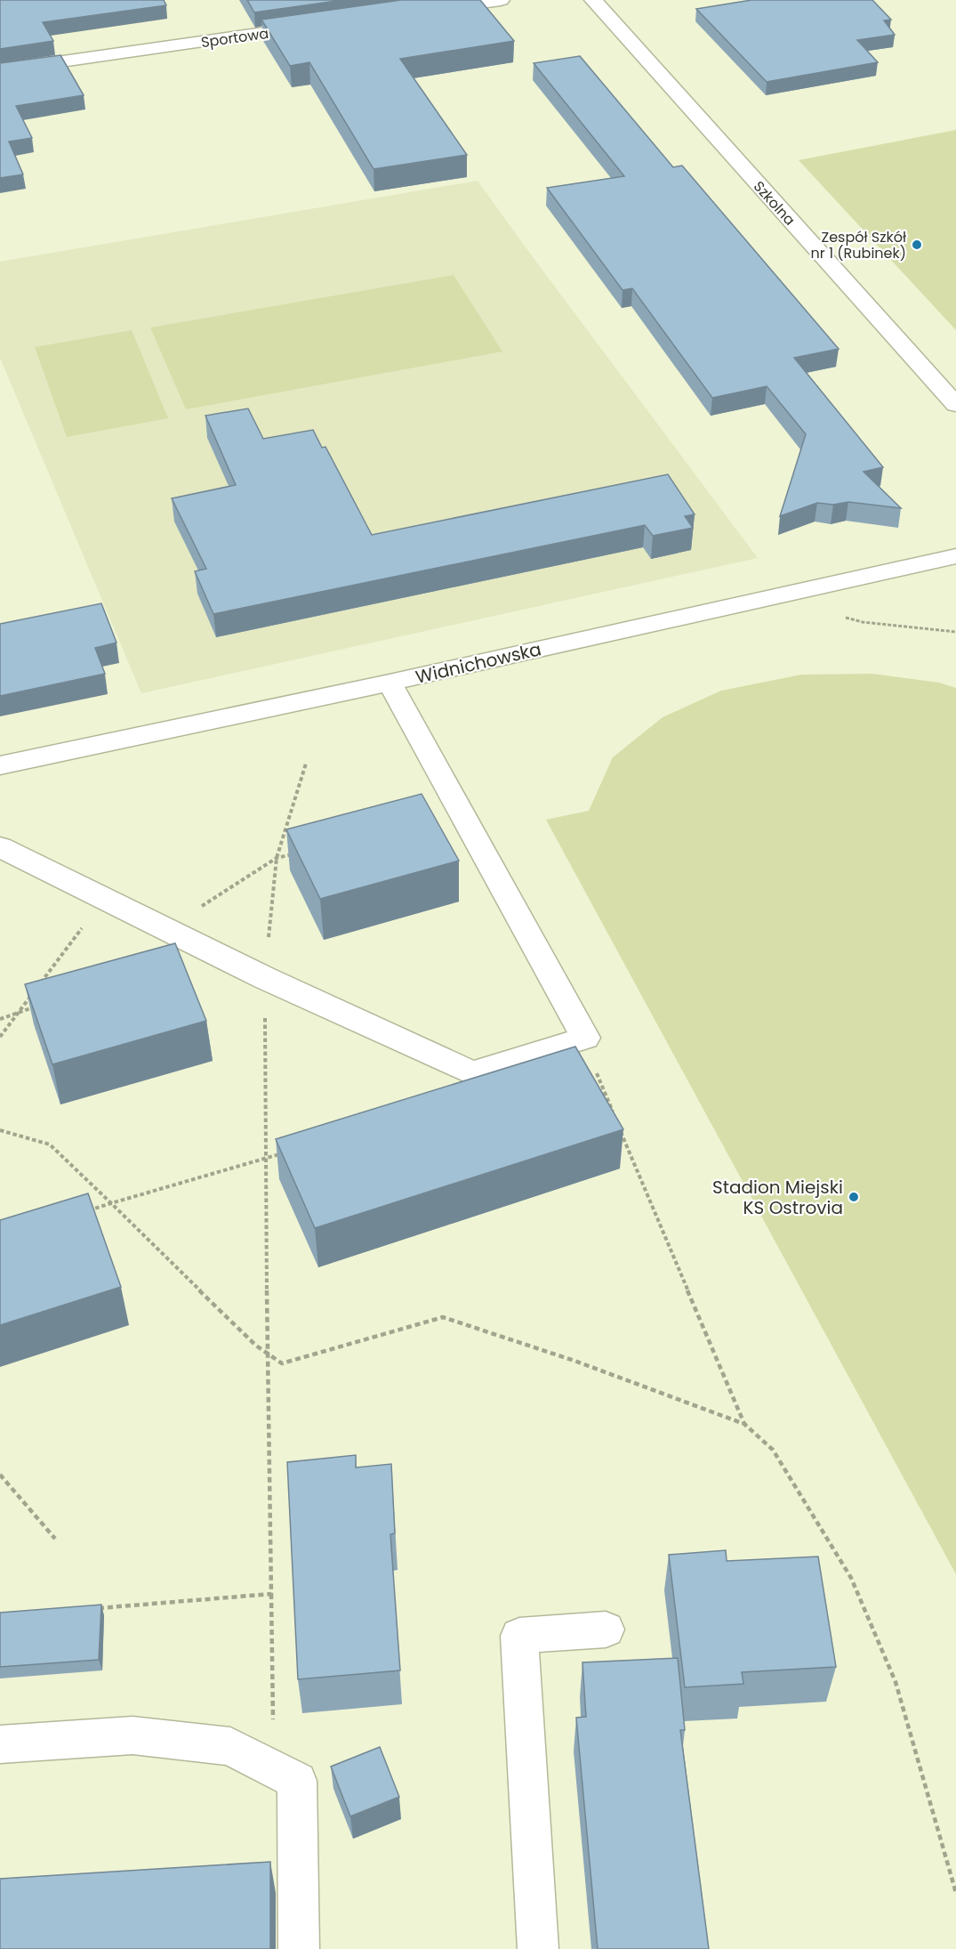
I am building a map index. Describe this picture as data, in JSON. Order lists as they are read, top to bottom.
{
  "streets": {
    "street": ["Sportowa", "Szkolna", "Widnichowska"]
  },
  "places": ["Zespół Szkół nr 1 (Rubinek)", "Stadion Miejski KS Ostrovia"]
}
